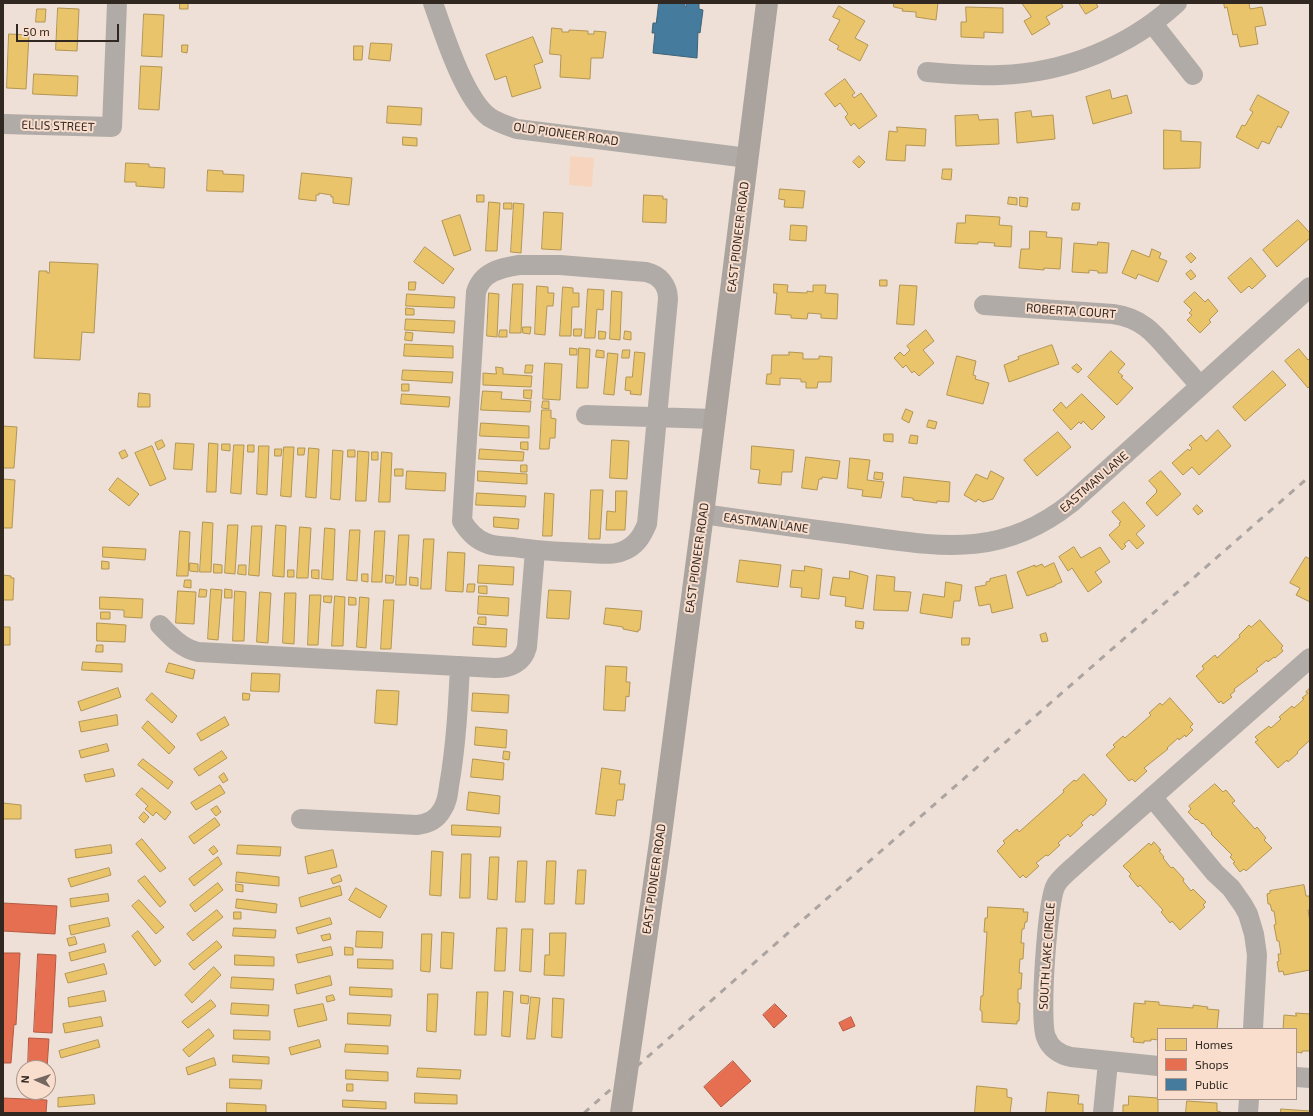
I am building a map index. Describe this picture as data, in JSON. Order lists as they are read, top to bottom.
{
  "streets": {
    "main road": ["EAST PIONEER ROAD"],
    "street": [
      "ELLIS STREET",
      "OLD PIONEER ROAD",
      "ROBERTA COURT",
      "EASTMAN LANE",
      "SOUTH LAKE CIRCLE"
    ]
  },
  "crossings": [
    ["OLD PIONEER ROAD", "EAST PIONEER ROAD"],
    ["EAST PIONEER ROAD", "EASTMAN LANE"],
    ["ROBERTA COURT", "EASTMAN LANE"]
  ],
  "legend": ["Homes", "Shops", "Public"],
  "scale_bar": "50 m",
  "north": "left"
}
